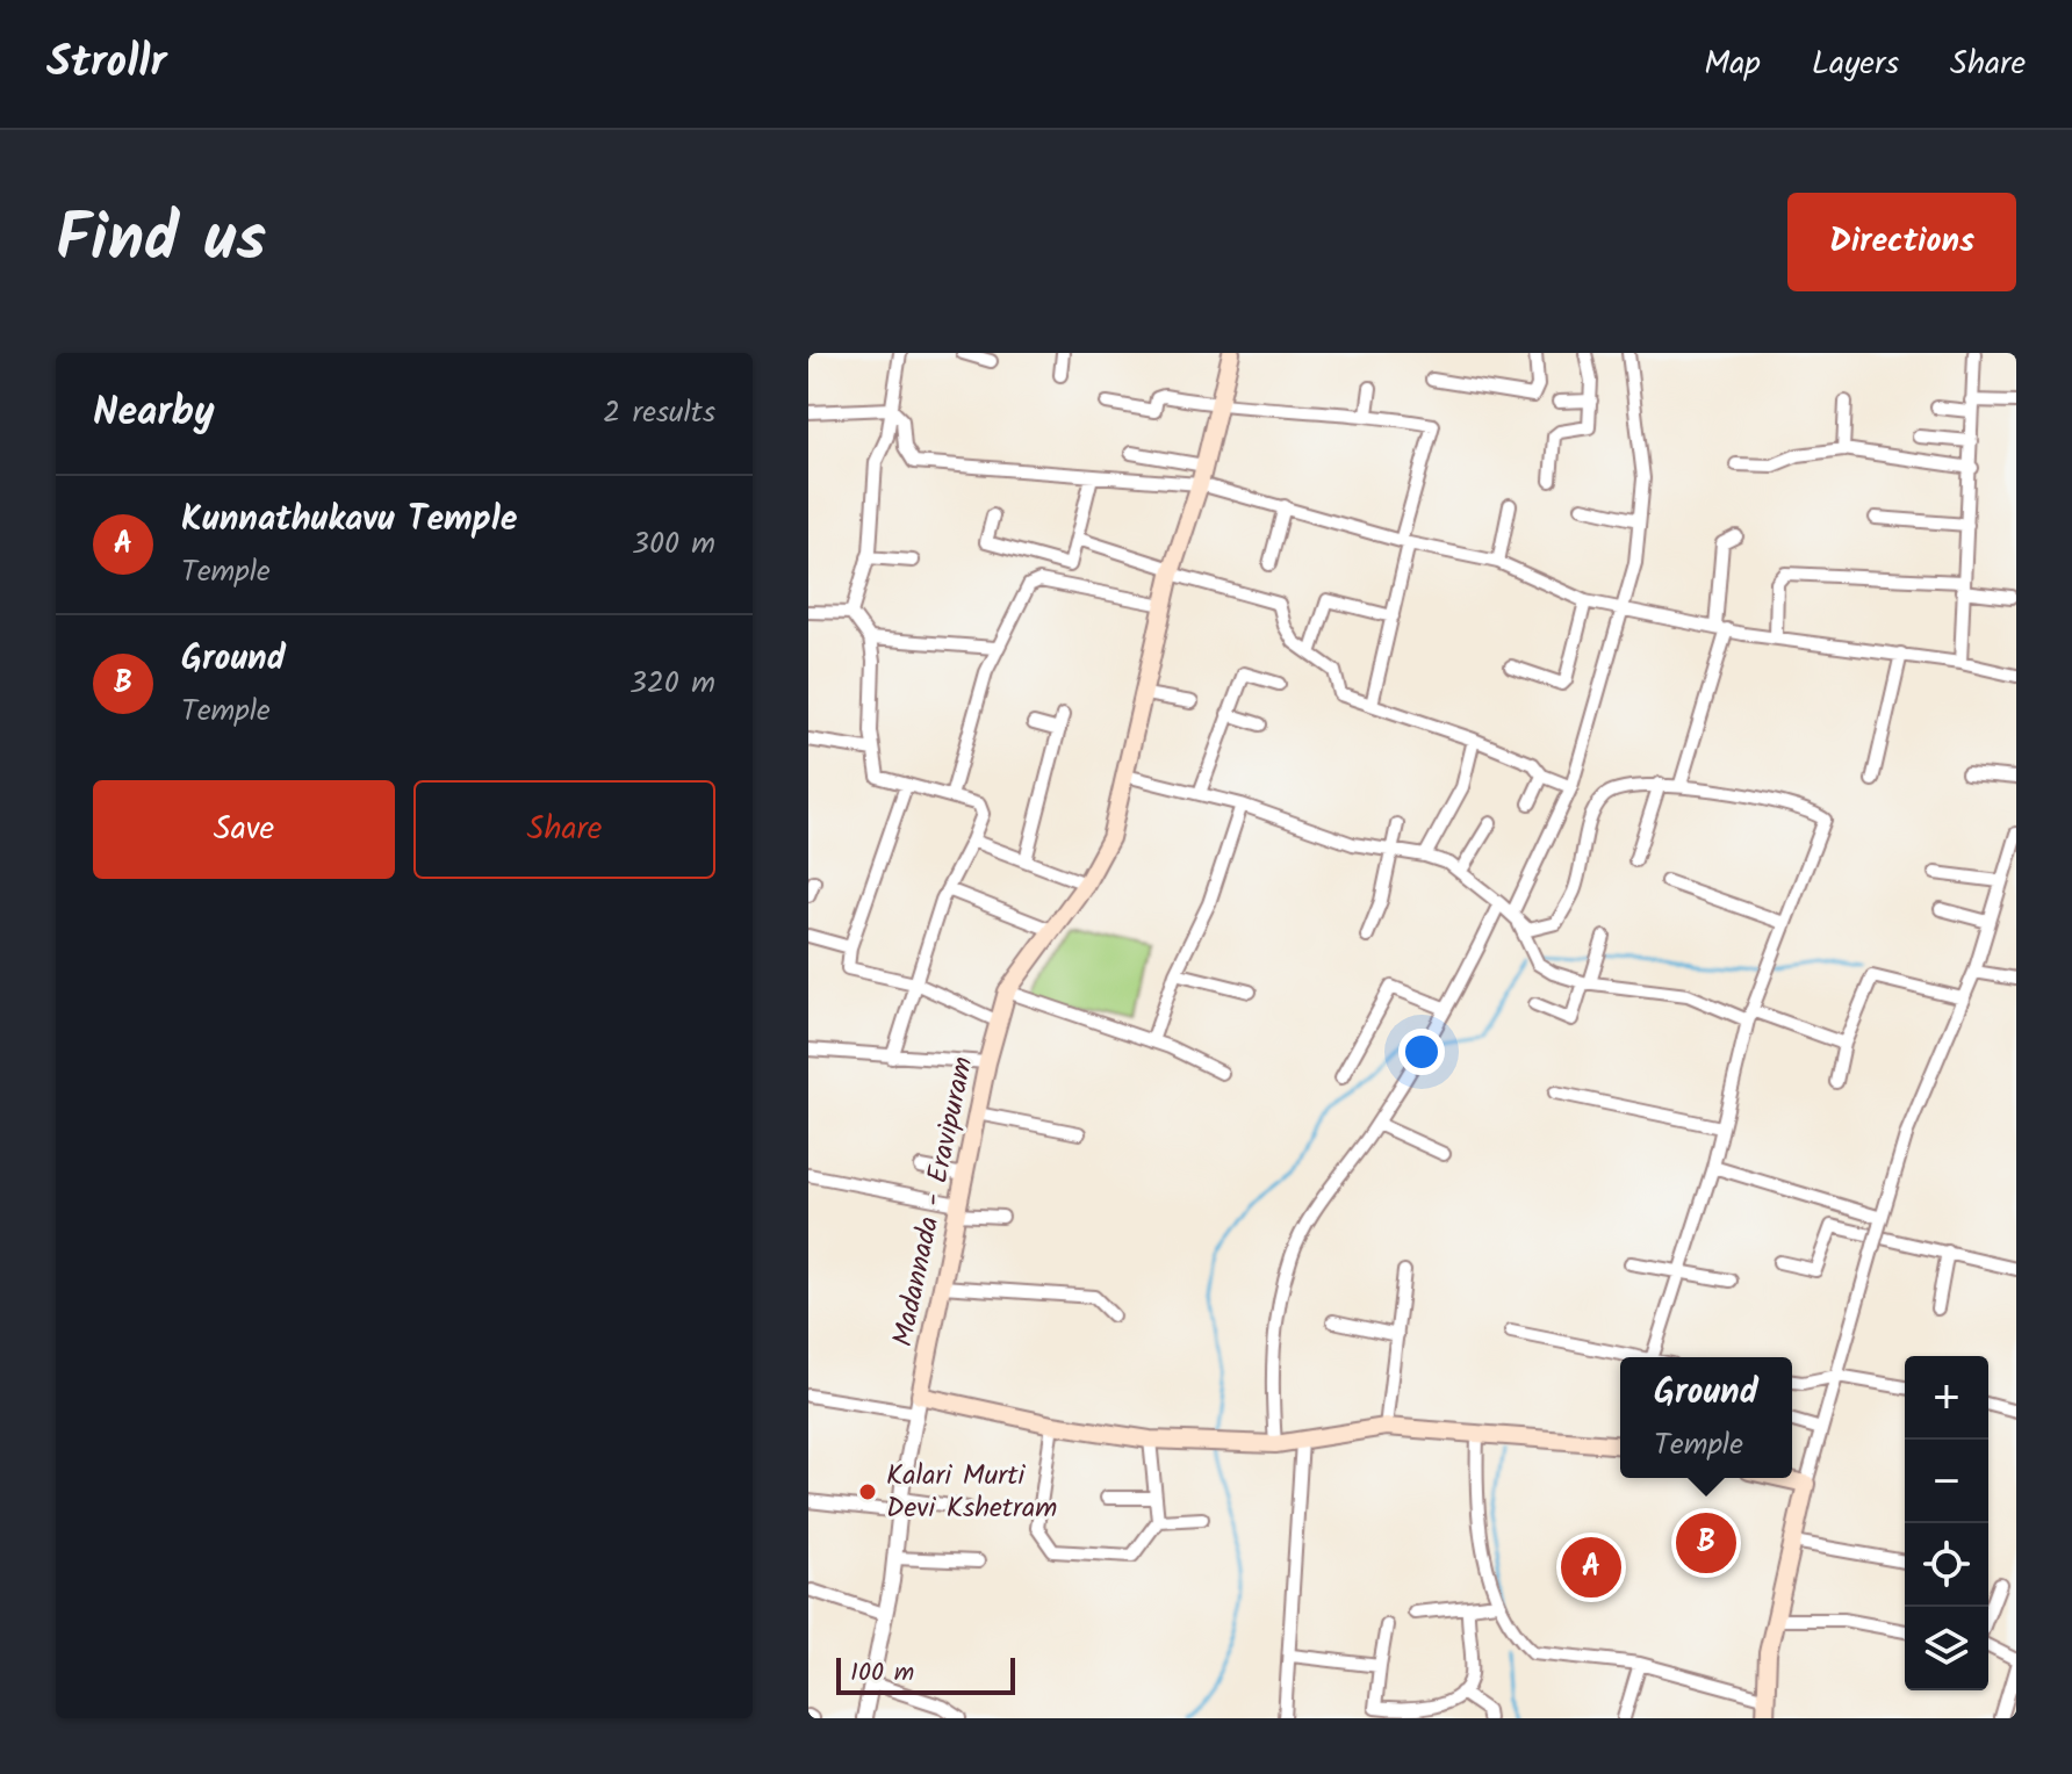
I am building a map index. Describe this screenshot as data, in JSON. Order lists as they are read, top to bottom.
{
  "streets": {
    "main road": ["Madannada - Eravipuram"]
  },
  "places": ["Kalari Murti Devi Kshetram"],
  "scale_bar": "100 m",
  "page": {
    "header": "Strollr",
    "nav": ["Map", "Layers", "Share"],
    "title": "Find us",
    "buttons": [
      "Directions",
      ["Save", "Share"]
    ],
    "heading": ["Nearby", "2 results"],
    "list": [
      {
        "mark": "A",
        "name": "Kunnathukavu Temple",
        "note": "Temple",
        "value": "300 m"
      },
      {
        "mark": "B",
        "name": "Ground",
        "note": "Temple",
        "value": "320 m"
      }
    ],
    "map_buttons": ["+", "−"],
    "popup": ["Ground", "Temple"],
    "pins": ["B", "A"],
    "scale": "100 m"
  }
}
